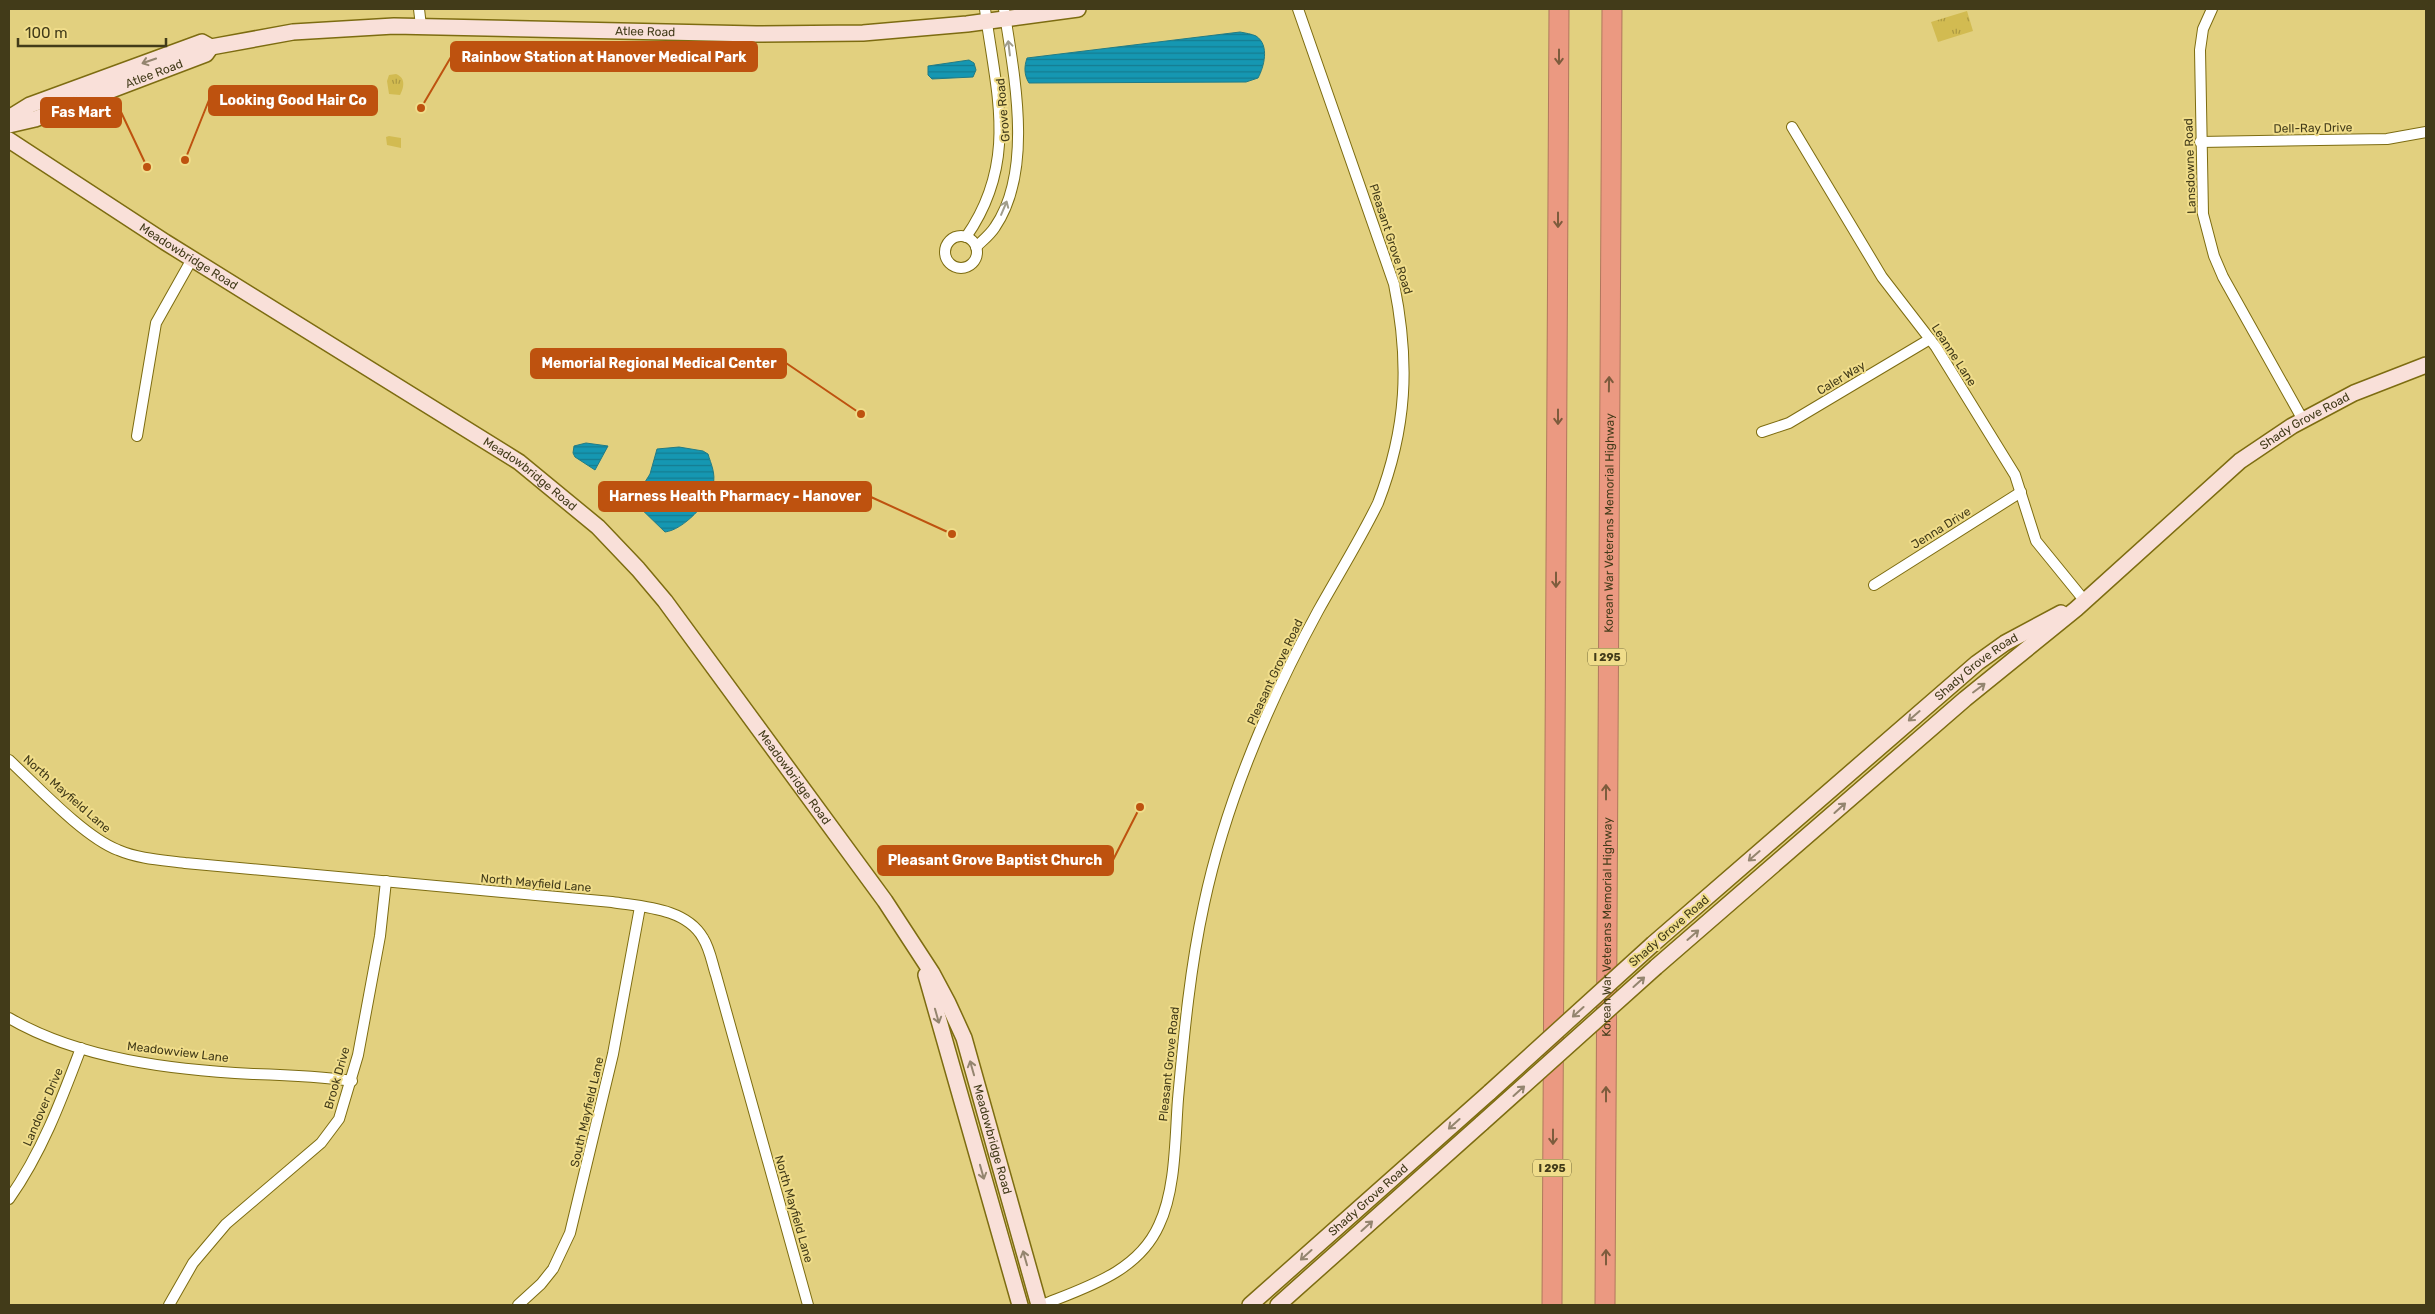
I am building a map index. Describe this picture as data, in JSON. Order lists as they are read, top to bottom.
{
  "streets": {
    "highway": ["Korean War Veterans Memorial Highway", "I 295"],
    "main road": ["Atlee Road", "Meadowbridge Road", "Shady Grove Road"],
    "street": [
      "Grove Road",
      "Dell-Ray Drive",
      "Lansdowne Road",
      "Pleasant Grove Road",
      "Leanne Lane",
      "Caler Way",
      "Jenna Drive",
      "North Mayfield Lane",
      "Meadowview Lane",
      "Brook Drive",
      "Landover Drive",
      "South Mayfield Lane"
    ]
  },
  "crossings": [
    ["Atlee Road", "Grove Road"],
    ["Dell-Ray Drive", "Lansdowne Road"],
    ["Lansdowne Road", "Shady Grove Road"],
    ["Pleasant Grove Road", "Meadowbridge Road"],
    ["Leanne Lane", "Caler Way"],
    ["Leanne Lane", "Shady Grove Road"],
    ["Leanne Lane", "Jenna Drive"],
    ["North Mayfield Lane", "Brook Drive"],
    ["North Mayfield Lane", "South Mayfield Lane"],
    ["Meadowview Lane", "Brook Drive"],
    ["Meadowview Lane", "Landover Drive"]
  ],
  "places": [
    "Rainbow Station at Hanover Medical Park",
    "Looking Good Hair Co",
    "Fas Mart",
    "Memorial Regional Medical Center",
    "Harness Health Pharmacy - Hanover",
    "Pleasant Grove Baptist Church"
  ],
  "scale_bar": "100 m"
}
